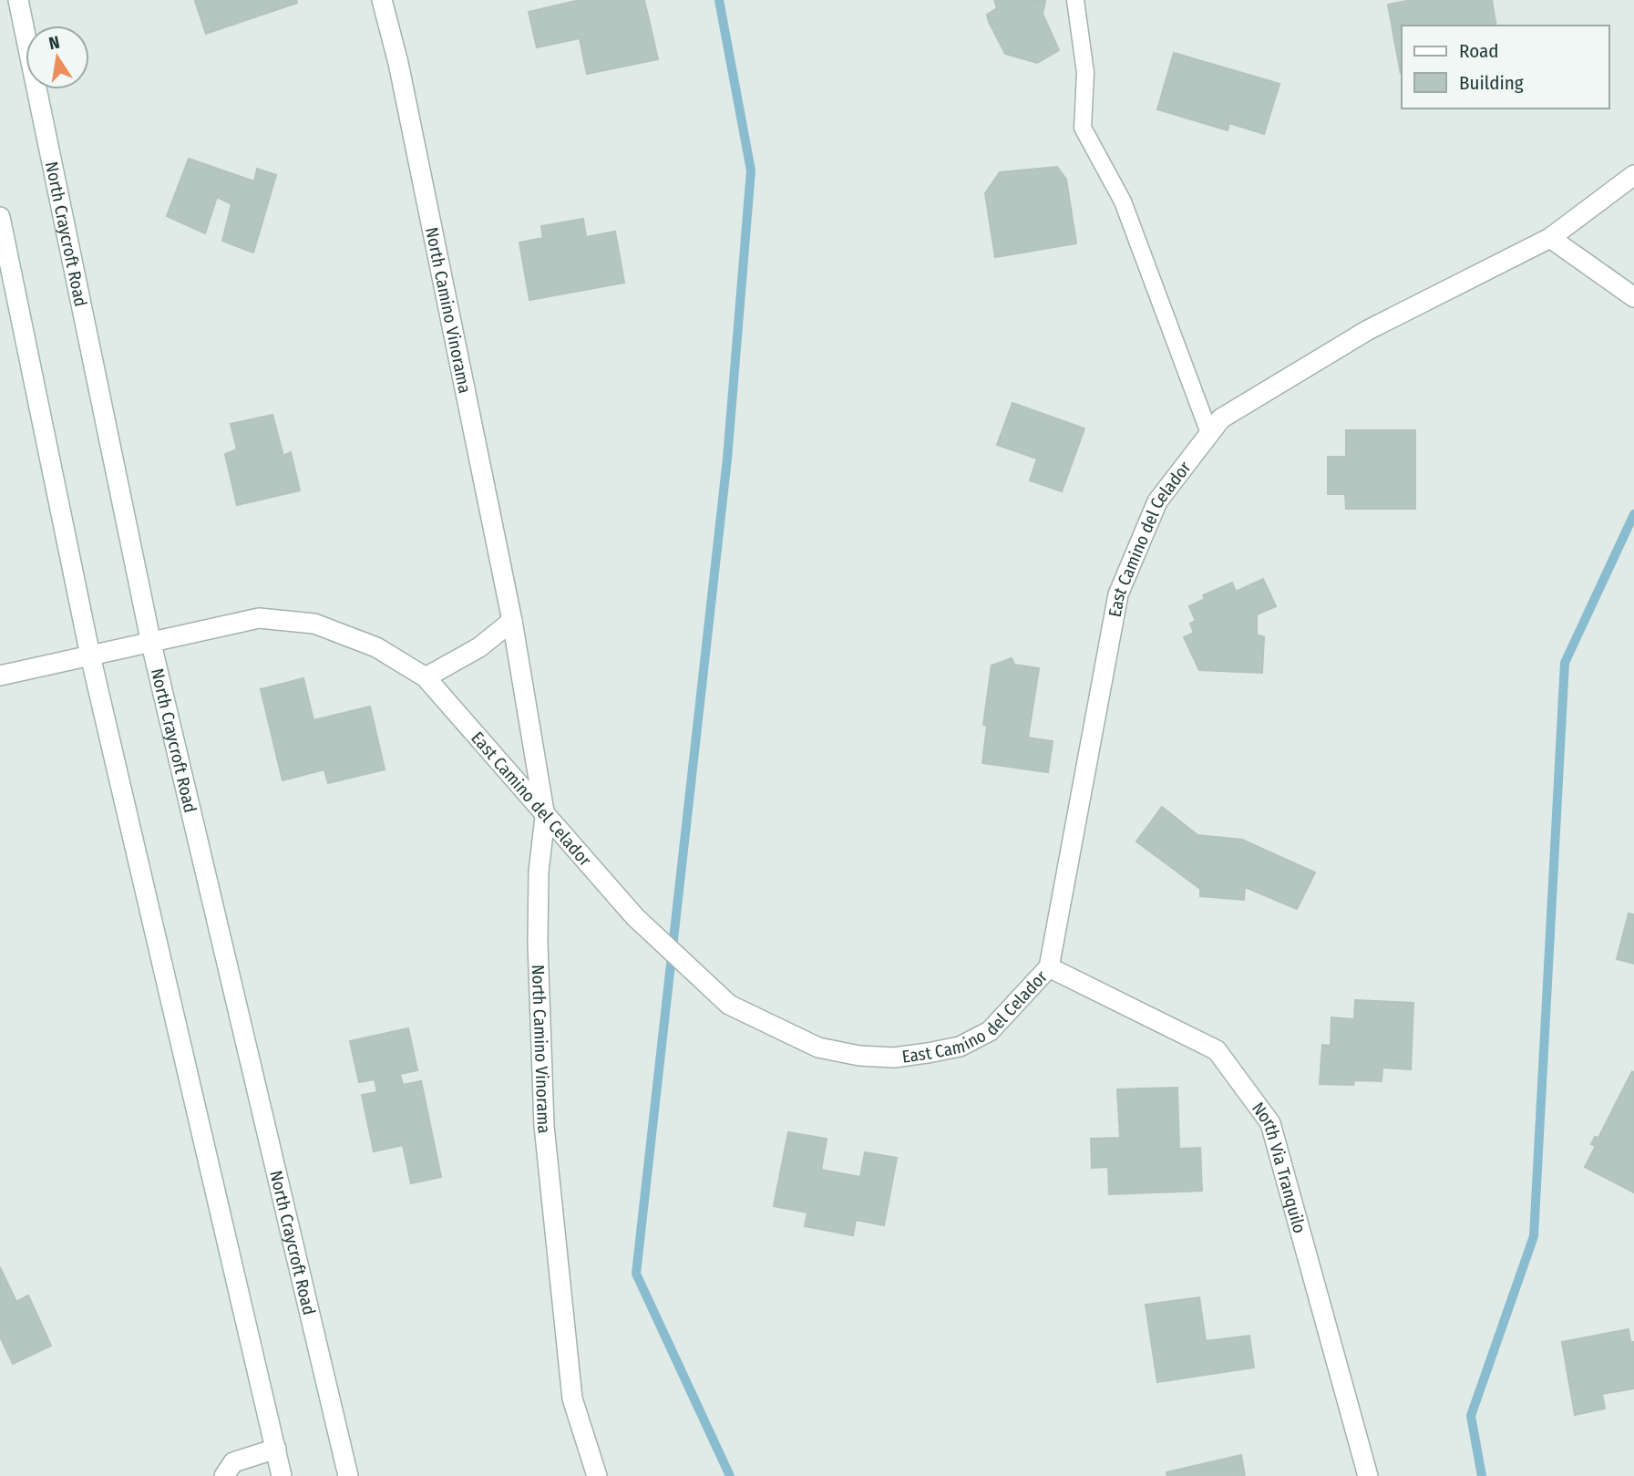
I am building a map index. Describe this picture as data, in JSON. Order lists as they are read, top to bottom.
{
  "streets": {
    "street": [
      "North Craycroft Road",
      "North Camino Vinorama",
      "East Camino del Celador",
      "North Via Tranquilo"
    ]
  },
  "crossings": [
    ["North Craycroft Road", "East Camino del Celador"],
    ["North Camino Vinorama", "East Camino del Celador"],
    ["East Camino del Celador", "North Via Tranquilo"]
  ],
  "legend": ["Road", "Building"],
  "north": "top"
}
